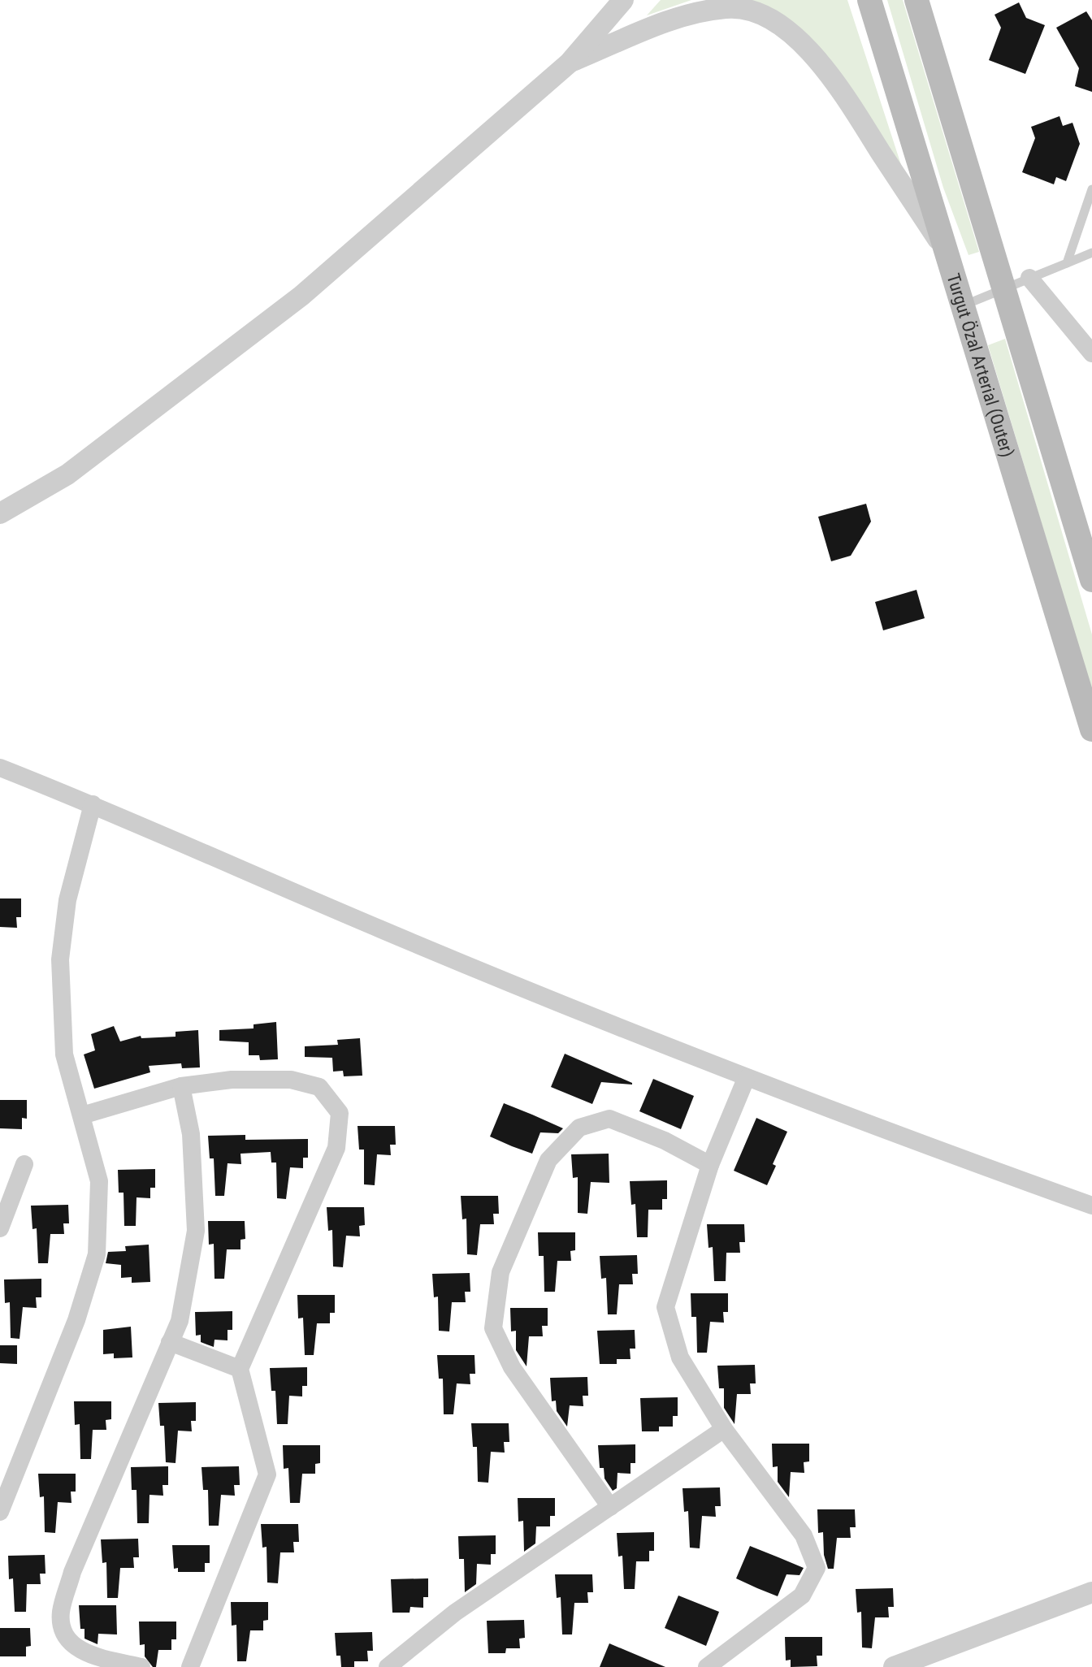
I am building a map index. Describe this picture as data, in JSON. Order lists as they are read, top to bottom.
{
  "streets": {
    "main road": ["Turgut Özal Arterial (Outer)"]
  }
}
